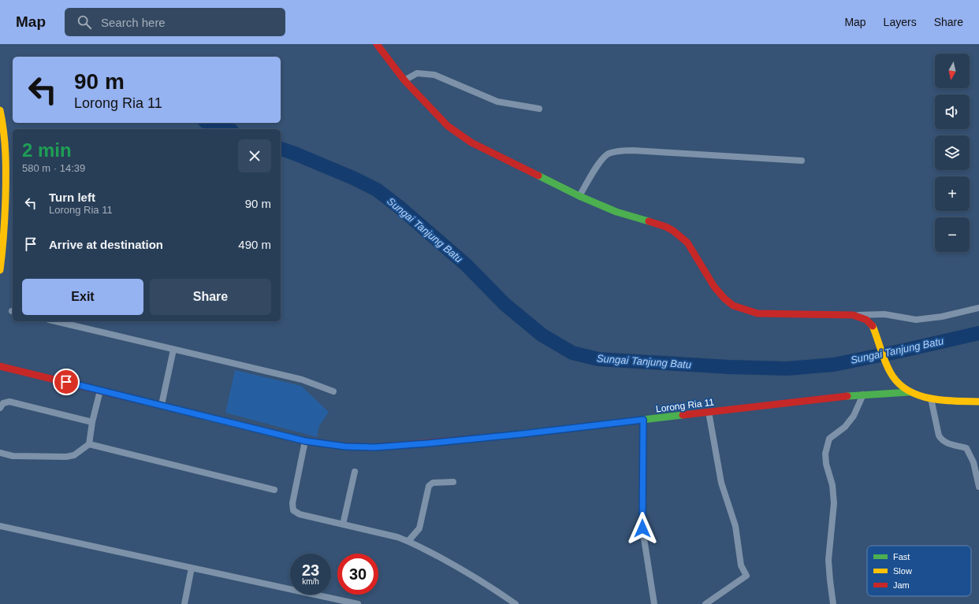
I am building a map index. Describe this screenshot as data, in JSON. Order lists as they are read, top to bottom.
{
  "streets": {
    "street": ["Lorong Ria 11"]
  },
  "water": ["Sungai Tanjung Batu"],
  "legend": ["Fast", "Slow", "Jam"],
  "north": "bottom",
  "page": {
    "header": "Map",
    "search": "Search here",
    "nav": ["Map", "Layers", "Share"],
    "map_buttons": ["+", "−"],
    "turn": ["90 m", "Lorong Ria 11"],
    "heading": ["2 min", "580 m · 14:39"],
    "list": [
      {
        "name": "Turn left",
        "note": "Lorong Ria 11",
        "value": "90 m"
      },
      {
        "name": "Arrive at destination",
        "value": "490 m"
      }
    ],
    "buttons": ["Exit", "Share"],
    "speed": "23 km/h",
    "limit": "30"
  }
}
